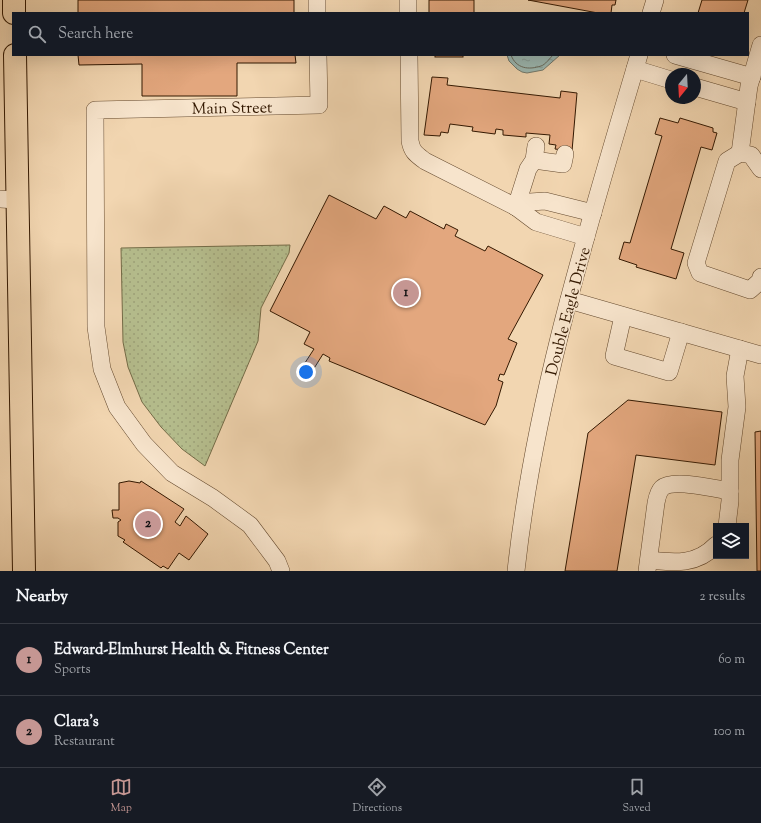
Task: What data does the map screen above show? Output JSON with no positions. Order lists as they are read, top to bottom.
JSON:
{
  "streets": {
    "street": ["Main Street", "Double Eagle Drive"]
  },
  "north": "bottom",
  "page": {
    "search": "Search here",
    "pins": ["1", "2"],
    "heading": ["Nearby", "2 results"],
    "list": [
      {
        "mark": "1",
        "name": "Edward-Elmhurst Health & Fitness Center",
        "note": "Sports",
        "value": "60 m"
      },
      {
        "mark": "2",
        "name": "Clara's",
        "note": "Restaurant",
        "value": "100 m"
      }
    ],
    "nav": ["Map", "Directions", "Saved"]
  }
}
